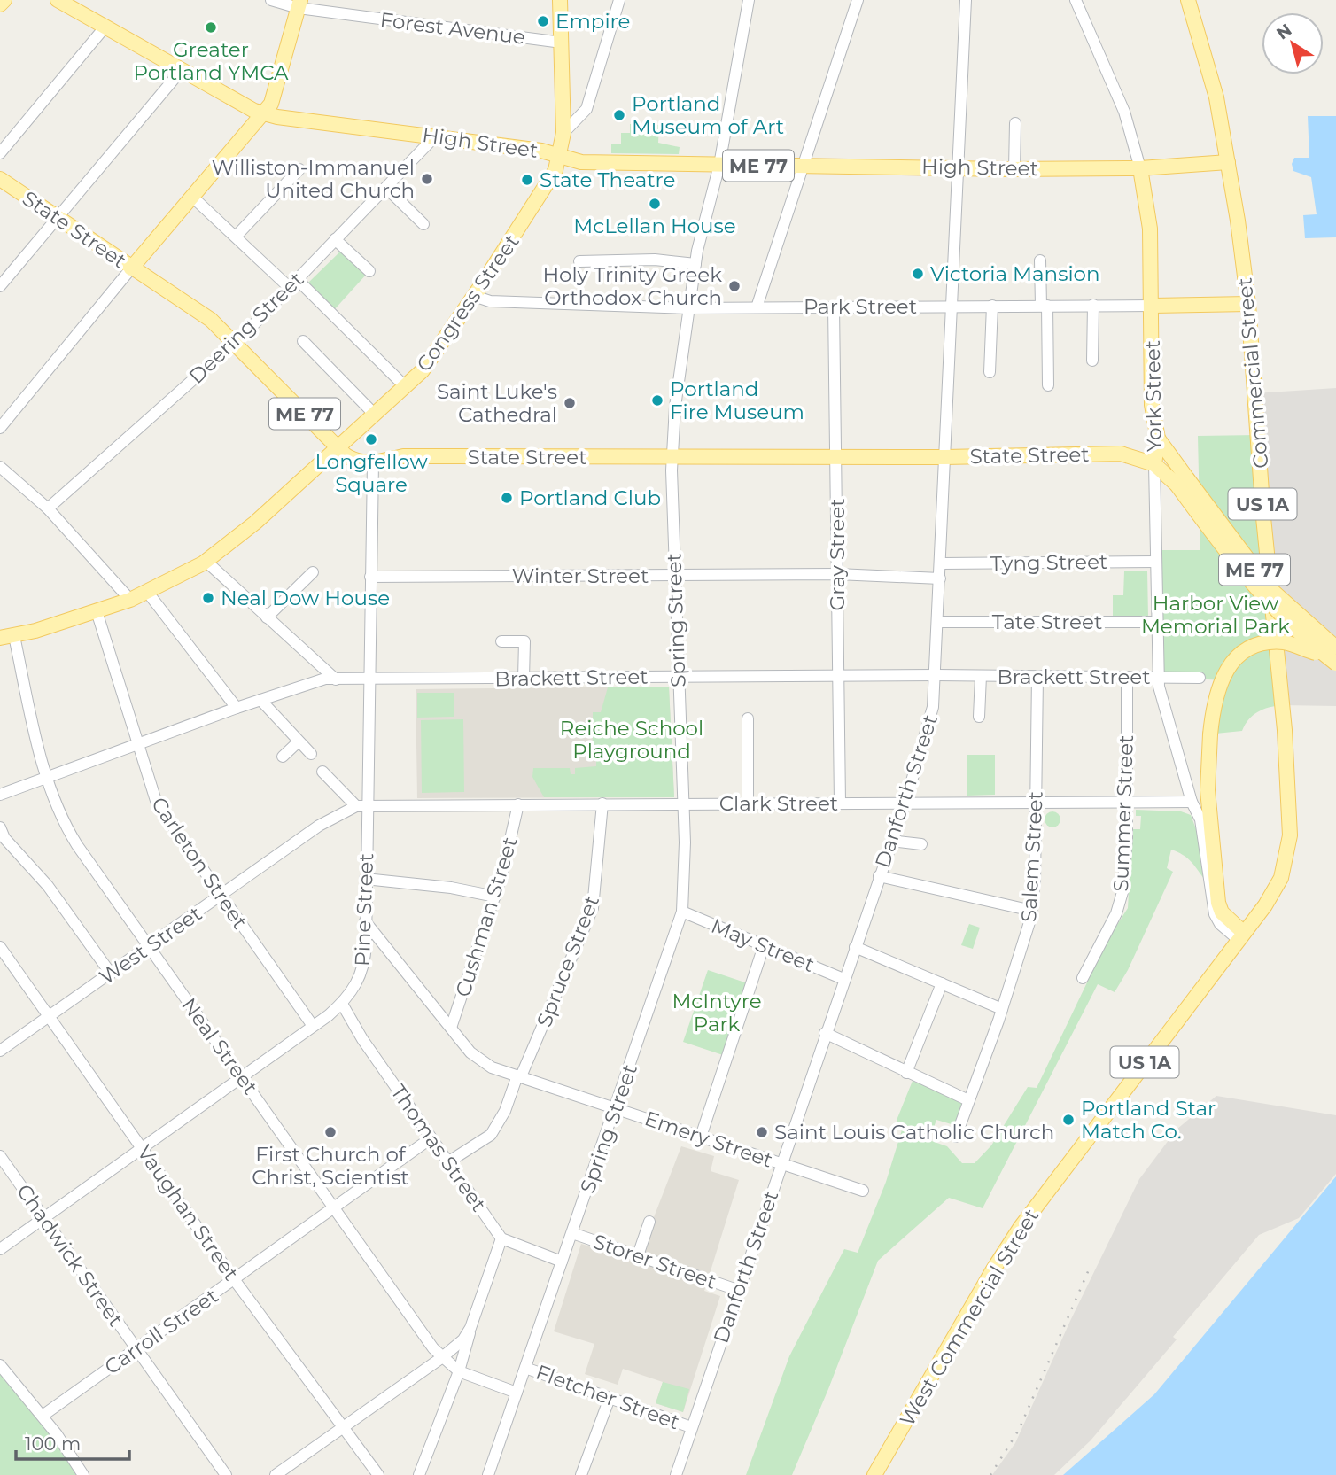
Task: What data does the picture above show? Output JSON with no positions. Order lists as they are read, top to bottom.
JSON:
{
  "streets": {
    "main road": [
      "High Street",
      "ME 77",
      "State Street",
      "Congress Street",
      "Park Street",
      "Commercial Street",
      "York Street",
      "US 1A",
      "West Commercial Street"
    ],
    "street": [
      "Forest Avenue",
      "Deering Street",
      "Gray Street",
      "Tyng Street",
      "Winter Street",
      "Spring Street",
      "Tate Street",
      "Brackett Street",
      "Danforth Street",
      "Clark Street",
      "Summer Street",
      "Salem Street",
      "Carleton Street",
      "Pine Street",
      "Cushman Street",
      "West Street",
      "May Street",
      "Spruce Street",
      "Neal Street",
      "Emery Street",
      "Thomas Street",
      "Vaughan Street",
      "Chadwick Street",
      "Storer Street",
      "Carroll Street",
      "Fletcher Street"
    ]
  },
  "crossings": [
    ["Forest Avenue", "Congress Street"],
    ["High Street", "Congress Street"],
    ["High Street", "Deering Street"],
    ["High Street", "Commercial Street"],
    ["High Street", "York Street"],
    ["High Street", "Spring Street"],
    ["High Street", "Danforth Street"],
    ["ME 77", "State Street"],
    ["ME 77", "York Street"],
    ["State Street", "Congress Street"],
    ["State Street", "Deering Street"],
    ["State Street", "York Street"],
    ["State Street", "Gray Street"],
    ["State Street", "Spring Street"],
    ["State Street", "Danforth Street"],
    ["State Street", "Pine Street"],
    ["Congress Street", "Park Street"],
    ["Congress Street", "Carleton Street"],
    ["Congress Street", "Neal Street"],
    ["Park Street", "Commercial Street"],
    ["Park Street", "York Street"],
    ["Park Street", "Gray Street"],
    ["Park Street", "Spring Street"],
    ["Park Street", "Danforth Street"],
    ["Commercial Street", "West Commercial Street"],
    ["York Street", "Tyng Street"],
    ["York Street", "Tate Street"],
    ["York Street", "Brackett Street"],
    ["York Street", "Clark Street"],
    ["York Street", "West Commercial Street"],
    ["Gray Street", "Winter Street"],
    ["Gray Street", "Brackett Street"],
    ["Gray Street", "Clark Street"],
    ["Tyng Street", "Danforth Street"],
    ["Winter Street", "Spring Street"],
    ["Winter Street", "Danforth Street"],
    ["Winter Street", "Pine Street"],
    ["Spring Street", "Brackett Street"],
    ["Spring Street", "Clark Street"],
    ["Spring Street", "May Street"],
    ["Spring Street", "Neal Street"],
    ["Spring Street", "Emery Street"],
    ["Spring Street", "Storer Street"],
    ["Spring Street", "Fletcher Street"],
    ["Tate Street", "Danforth Street"],
    ["Brackett Street", "Danforth Street"],
    ["Brackett Street", "Summer Street"],
    ["Brackett Street", "Salem Street"],
    ["Brackett Street", "Carleton Street"],
    ["Brackett Street", "Pine Street"],
    ["Brackett Street", "Neal Street"],
    ["Danforth Street", "Clark Street"],
    ["Danforth Street", "May Street"],
    ["Danforth Street", "Emery Street"],
    ["Danforth Street", "Storer Street"],
    ["Danforth Street", "Fletcher Street"],
    ["Clark Street", "Summer Street"],
    ["Clark Street", "Salem Street"],
    ["Clark Street", "Pine Street"],
    ["Clark Street", "Cushman Street"],
    ["Clark Street", "West Street"],
    ["Clark Street", "Spruce Street"],
    ["Carleton Street", "Pine Street"],
    ["Carleton Street", "West Street"],
    ["Pine Street", "West Street"],
    ["Pine Street", "Neal Street"],
    ["Pine Street", "Emery Street"],
    ["Pine Street", "Thomas Street"],
    ["Pine Street", "Vaughan Street"],
    ["Pine Street", "Chadwick Street"],
    ["Cushman Street", "Emery Street"],
    ["West Street", "Neal Street"],
    ["West Street", "Vaughan Street"],
    ["Spruce Street", "Emery Street"],
    ["Spruce Street", "Thomas Street"],
    ["Neal Street", "Carroll Street"],
    ["Thomas Street", "Carroll Street"],
    ["Vaughan Street", "Carroll Street"],
    ["Chadwick Street", "Carroll Street"]
  ],
  "parks": ["Harbor View Memorial Park", "Reiche School Playground", "McIntyre Park"],
  "places": [
    "Empire",
    "Greater Portland YMCA",
    "Portland Museum of Art",
    "Williston-Immanuel United Church",
    "State Theatre",
    "McLellan House",
    "Victoria Mansion",
    "Holy Trinity Greek Orthodox Church",
    "Portland Fire Museum",
    "Saint Luke's Cathedral",
    "Longfellow Square",
    "Portland Club",
    "Neal Dow House",
    "Portland Star Match Co.",
    "First Church of Christ, Scientist",
    "Saint Louis Catholic Church"
  ],
  "scale_bar": "100 m",
  "north": "top left"
}
